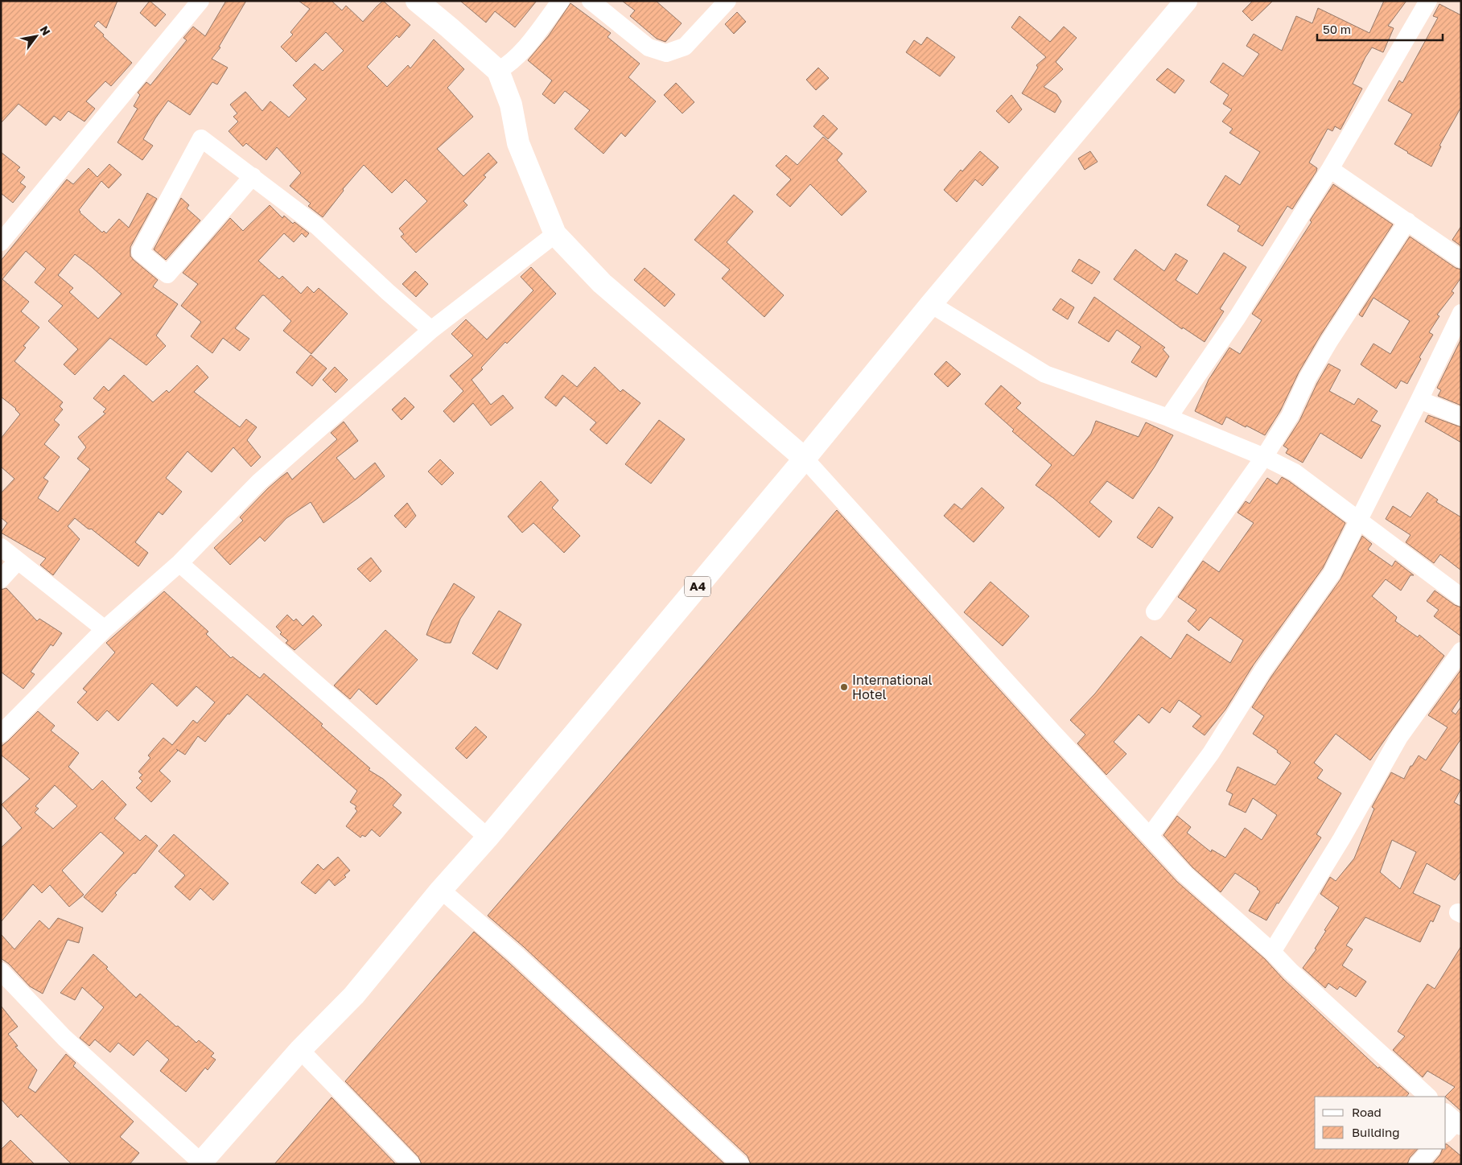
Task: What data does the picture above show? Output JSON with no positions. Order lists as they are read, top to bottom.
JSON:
{
  "streets": {
    "main road": ["A4"]
  },
  "places": ["International Hotel"],
  "legend": ["Road", "Building"],
  "scale_bar": "50 m",
  "north": "top right"
}
